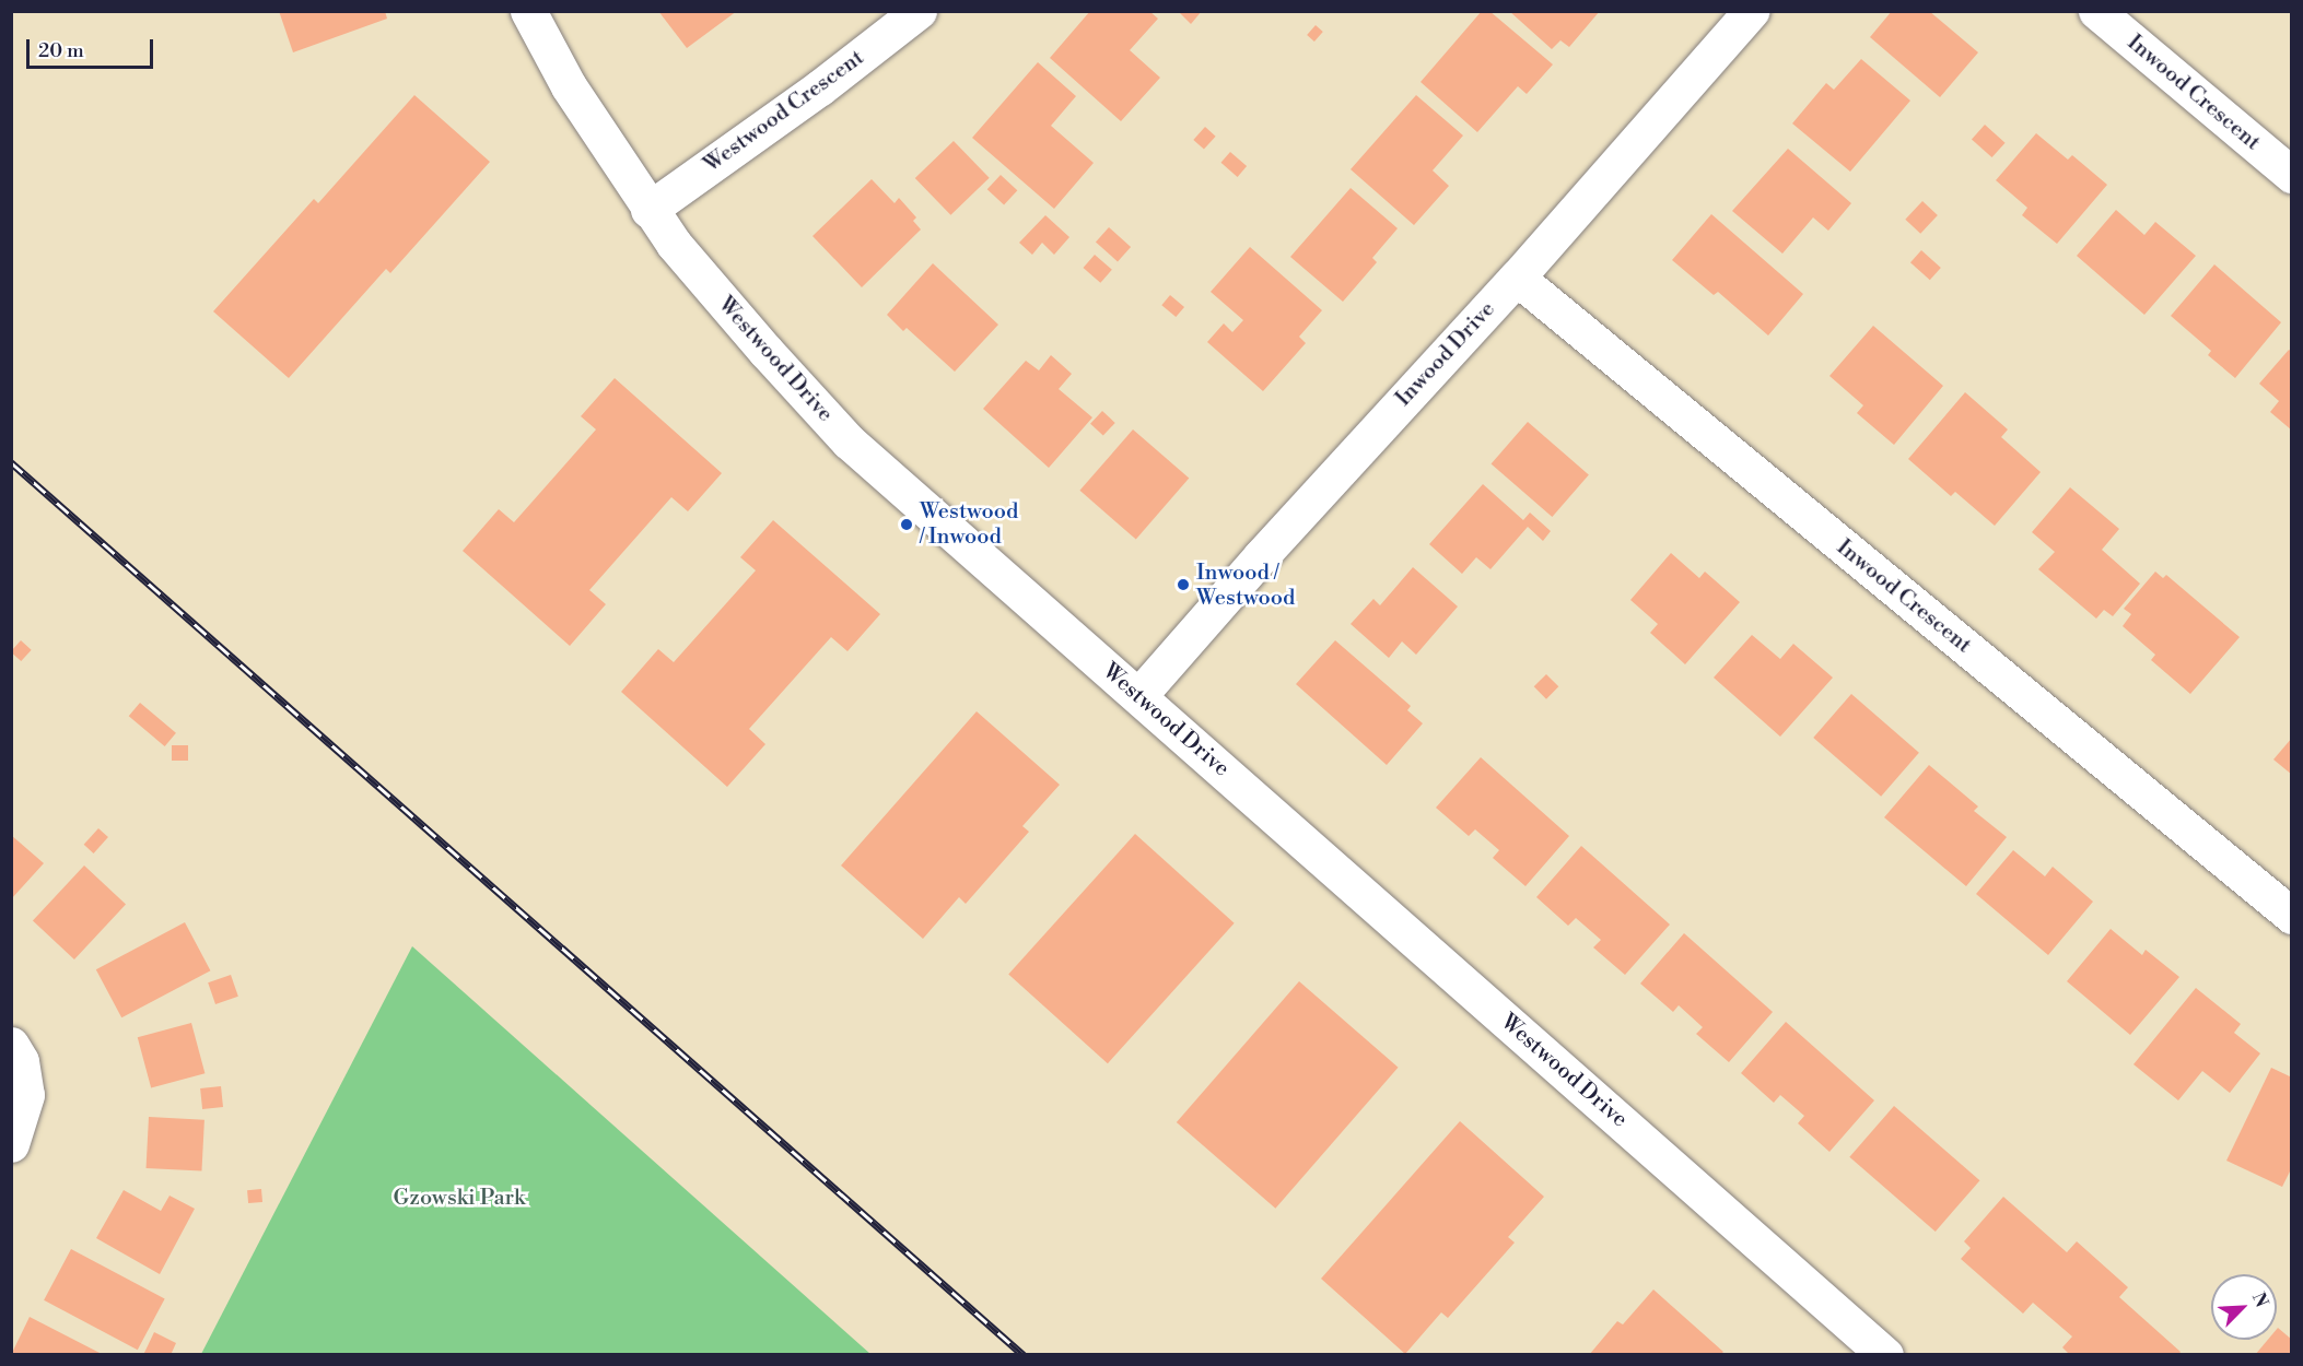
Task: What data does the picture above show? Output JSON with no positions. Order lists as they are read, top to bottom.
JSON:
{
  "streets": {
    "street": [
      "Inwood Crescent",
      "Westwood Crescent",
      "Inwood Drive",
      "Westwood Drive"
    ]
  },
  "crossings": [
    ["Inwood Crescent", "Inwood Drive"],
    ["Westwood Crescent", "Westwood Drive"],
    ["Inwood Drive", "Westwood Drive"]
  ],
  "parks": ["Gzowski Park"],
  "places": ["Westwood / Inwood", "Inwood / Westwood"],
  "scale_bar": "20 m",
  "north": "top right"
}
